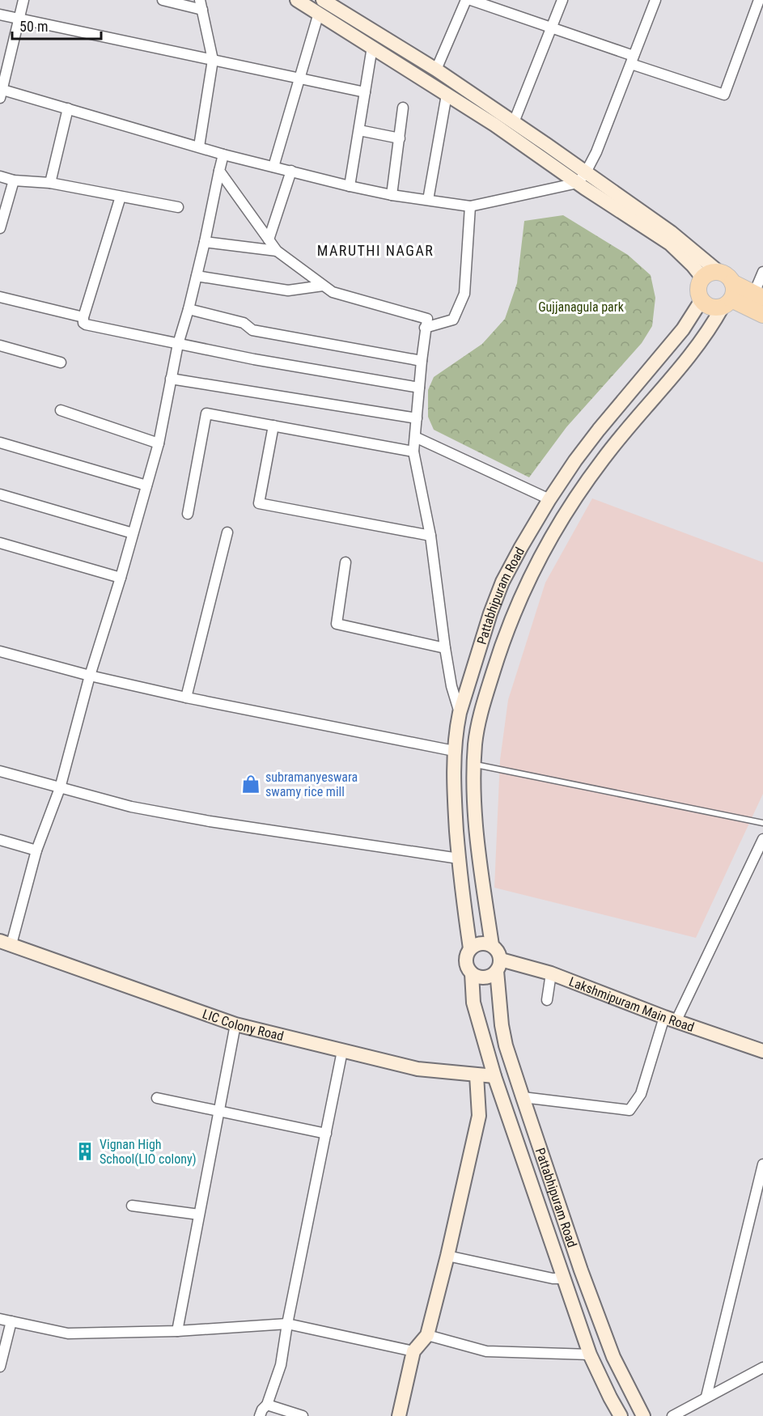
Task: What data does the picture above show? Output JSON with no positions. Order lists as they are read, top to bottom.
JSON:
{
  "streets": {
    "street": ["Pattabhipuram Road", "Lakshmipuram Main Road", "LIC Colony Road"]
  },
  "crossings": [
    ["Pattabhipuram Road", "Lakshmipuram Main Road"],
    ["Pattabhipuram Road", "LIC Colony Road"]
  ],
  "districts": ["MARUTHI NAGAR"],
  "parks": ["Gujjanagula park"],
  "places": {
    "shop": ["subramanyeswara swamy rice mill"],
    "building": ["Vignan High School(LIO colony)"]
  },
  "scale_bar": "50 m"
}
